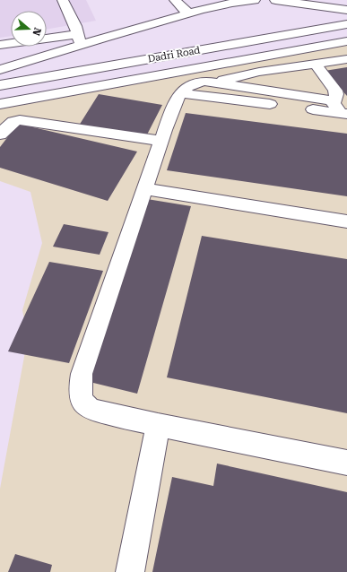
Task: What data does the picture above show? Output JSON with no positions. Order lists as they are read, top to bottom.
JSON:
{
  "streets": {
    "street": ["Dadri Road"]
  },
  "north": "right"
}
